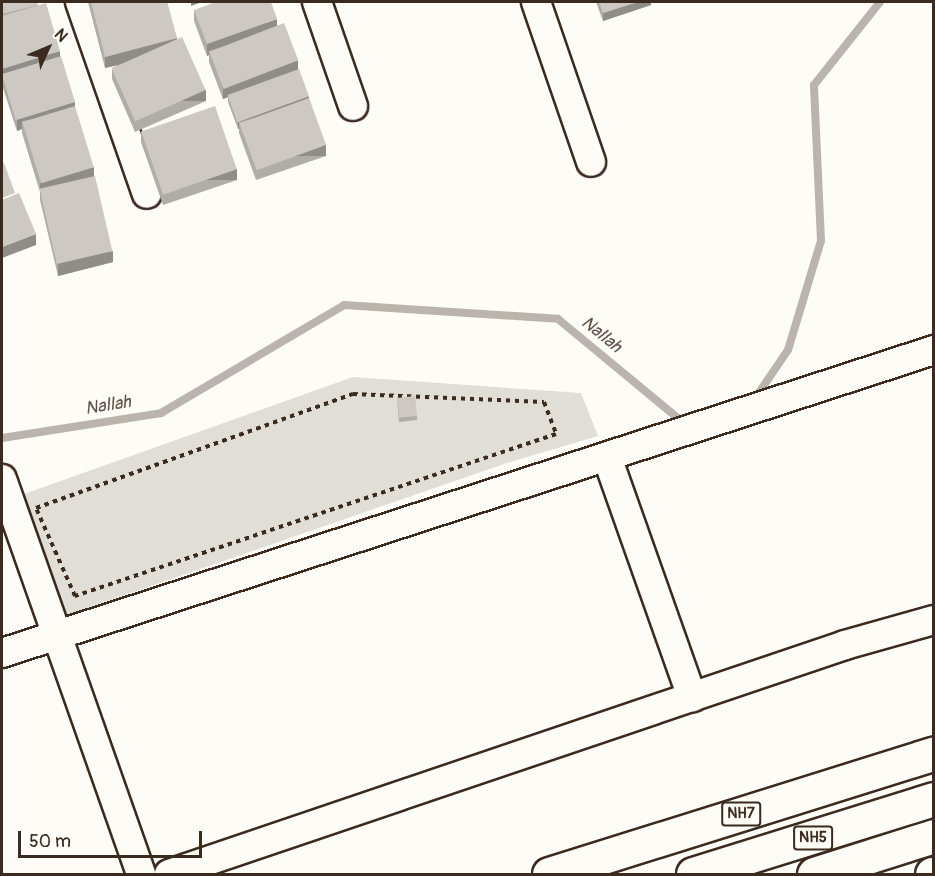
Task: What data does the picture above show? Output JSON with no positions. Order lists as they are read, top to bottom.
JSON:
{
  "streets": {
    "highway": ["NH7", "NH5"]
  },
  "water": ["Nallah"],
  "scale_bar": "50 m",
  "north": "top right"
}
